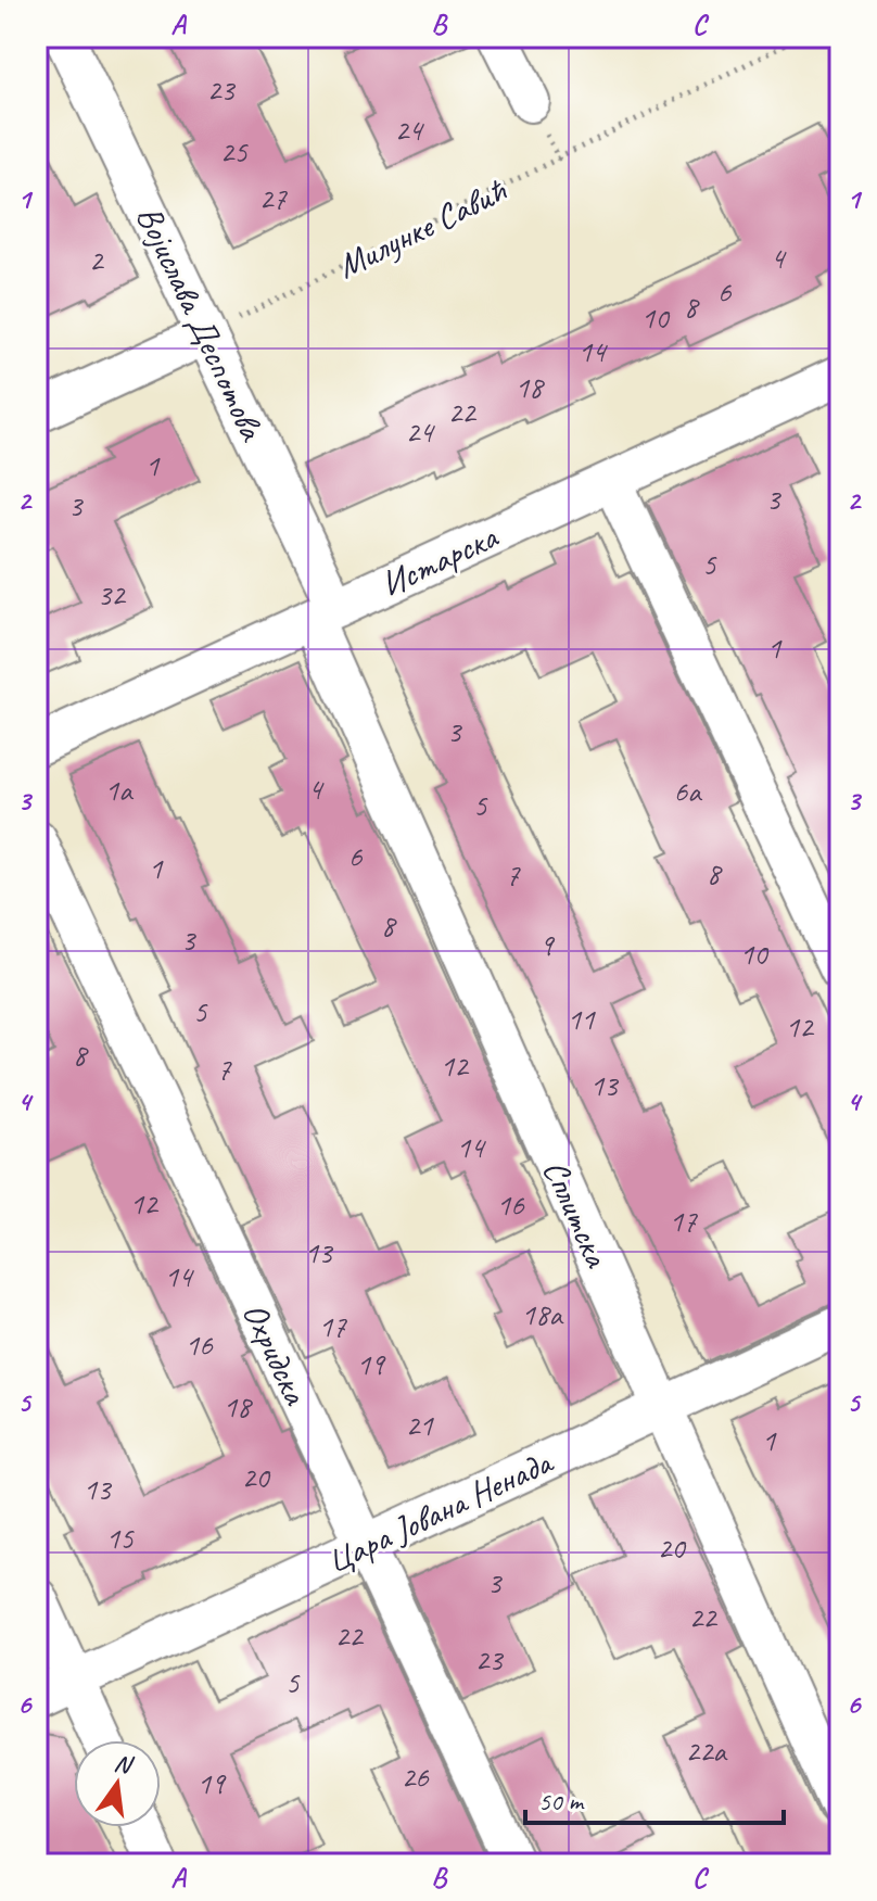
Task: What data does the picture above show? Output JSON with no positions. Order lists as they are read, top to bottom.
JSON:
{
  "streets": {
    "street": [
      "Војислава Деспотова",
      "Истарска",
      "Сплитска",
      "Охридска",
      "Цара Јована Ненада"
    ],
    "path": ["Милунке Савић"]
  },
  "crossings": [
    ["Милунке Савић", "Војислава Деспотова"],
    ["Војислава Деспотова", "Истарска"],
    ["Војислава Деспотова", "Сплитска"],
    ["Истарска", "Сплитска"],
    ["Сплитска", "Цара Јована Ненада"],
    ["Охридска", "Цара Јована Ненада"]
  ],
  "house_numbers": [
    "23",
    "24",
    "25",
    "27",
    "4",
    "2",
    "6",
    "8",
    "10",
    "14",
    "18",
    "22",
    "24",
    "1",
    "3",
    "3",
    "5",
    "32",
    "1",
    "3",
    "4",
    "1a",
    "6a",
    "5",
    "6",
    "1",
    "8",
    "7",
    "8",
    "3",
    "9",
    "10",
    "5",
    "11",
    "12",
    "8",
    "12",
    "7",
    "13",
    "14",
    "12",
    "16",
    "17",
    "13",
    "14",
    "18a",
    "17",
    "16",
    "19",
    "18",
    "21",
    "1",
    "20",
    "13",
    "15",
    "20",
    "3",
    "22",
    "22",
    "23",
    "5",
    "22a",
    "26",
    "19"
  ],
  "scale_bar": "50 m",
  "north": "top",
  "grid": {
    "columns": ["A", "B", "C"],
    "rows": [
      "1",
      "2",
      "3",
      "4",
      "5",
      "6"
    ]
  }
}
